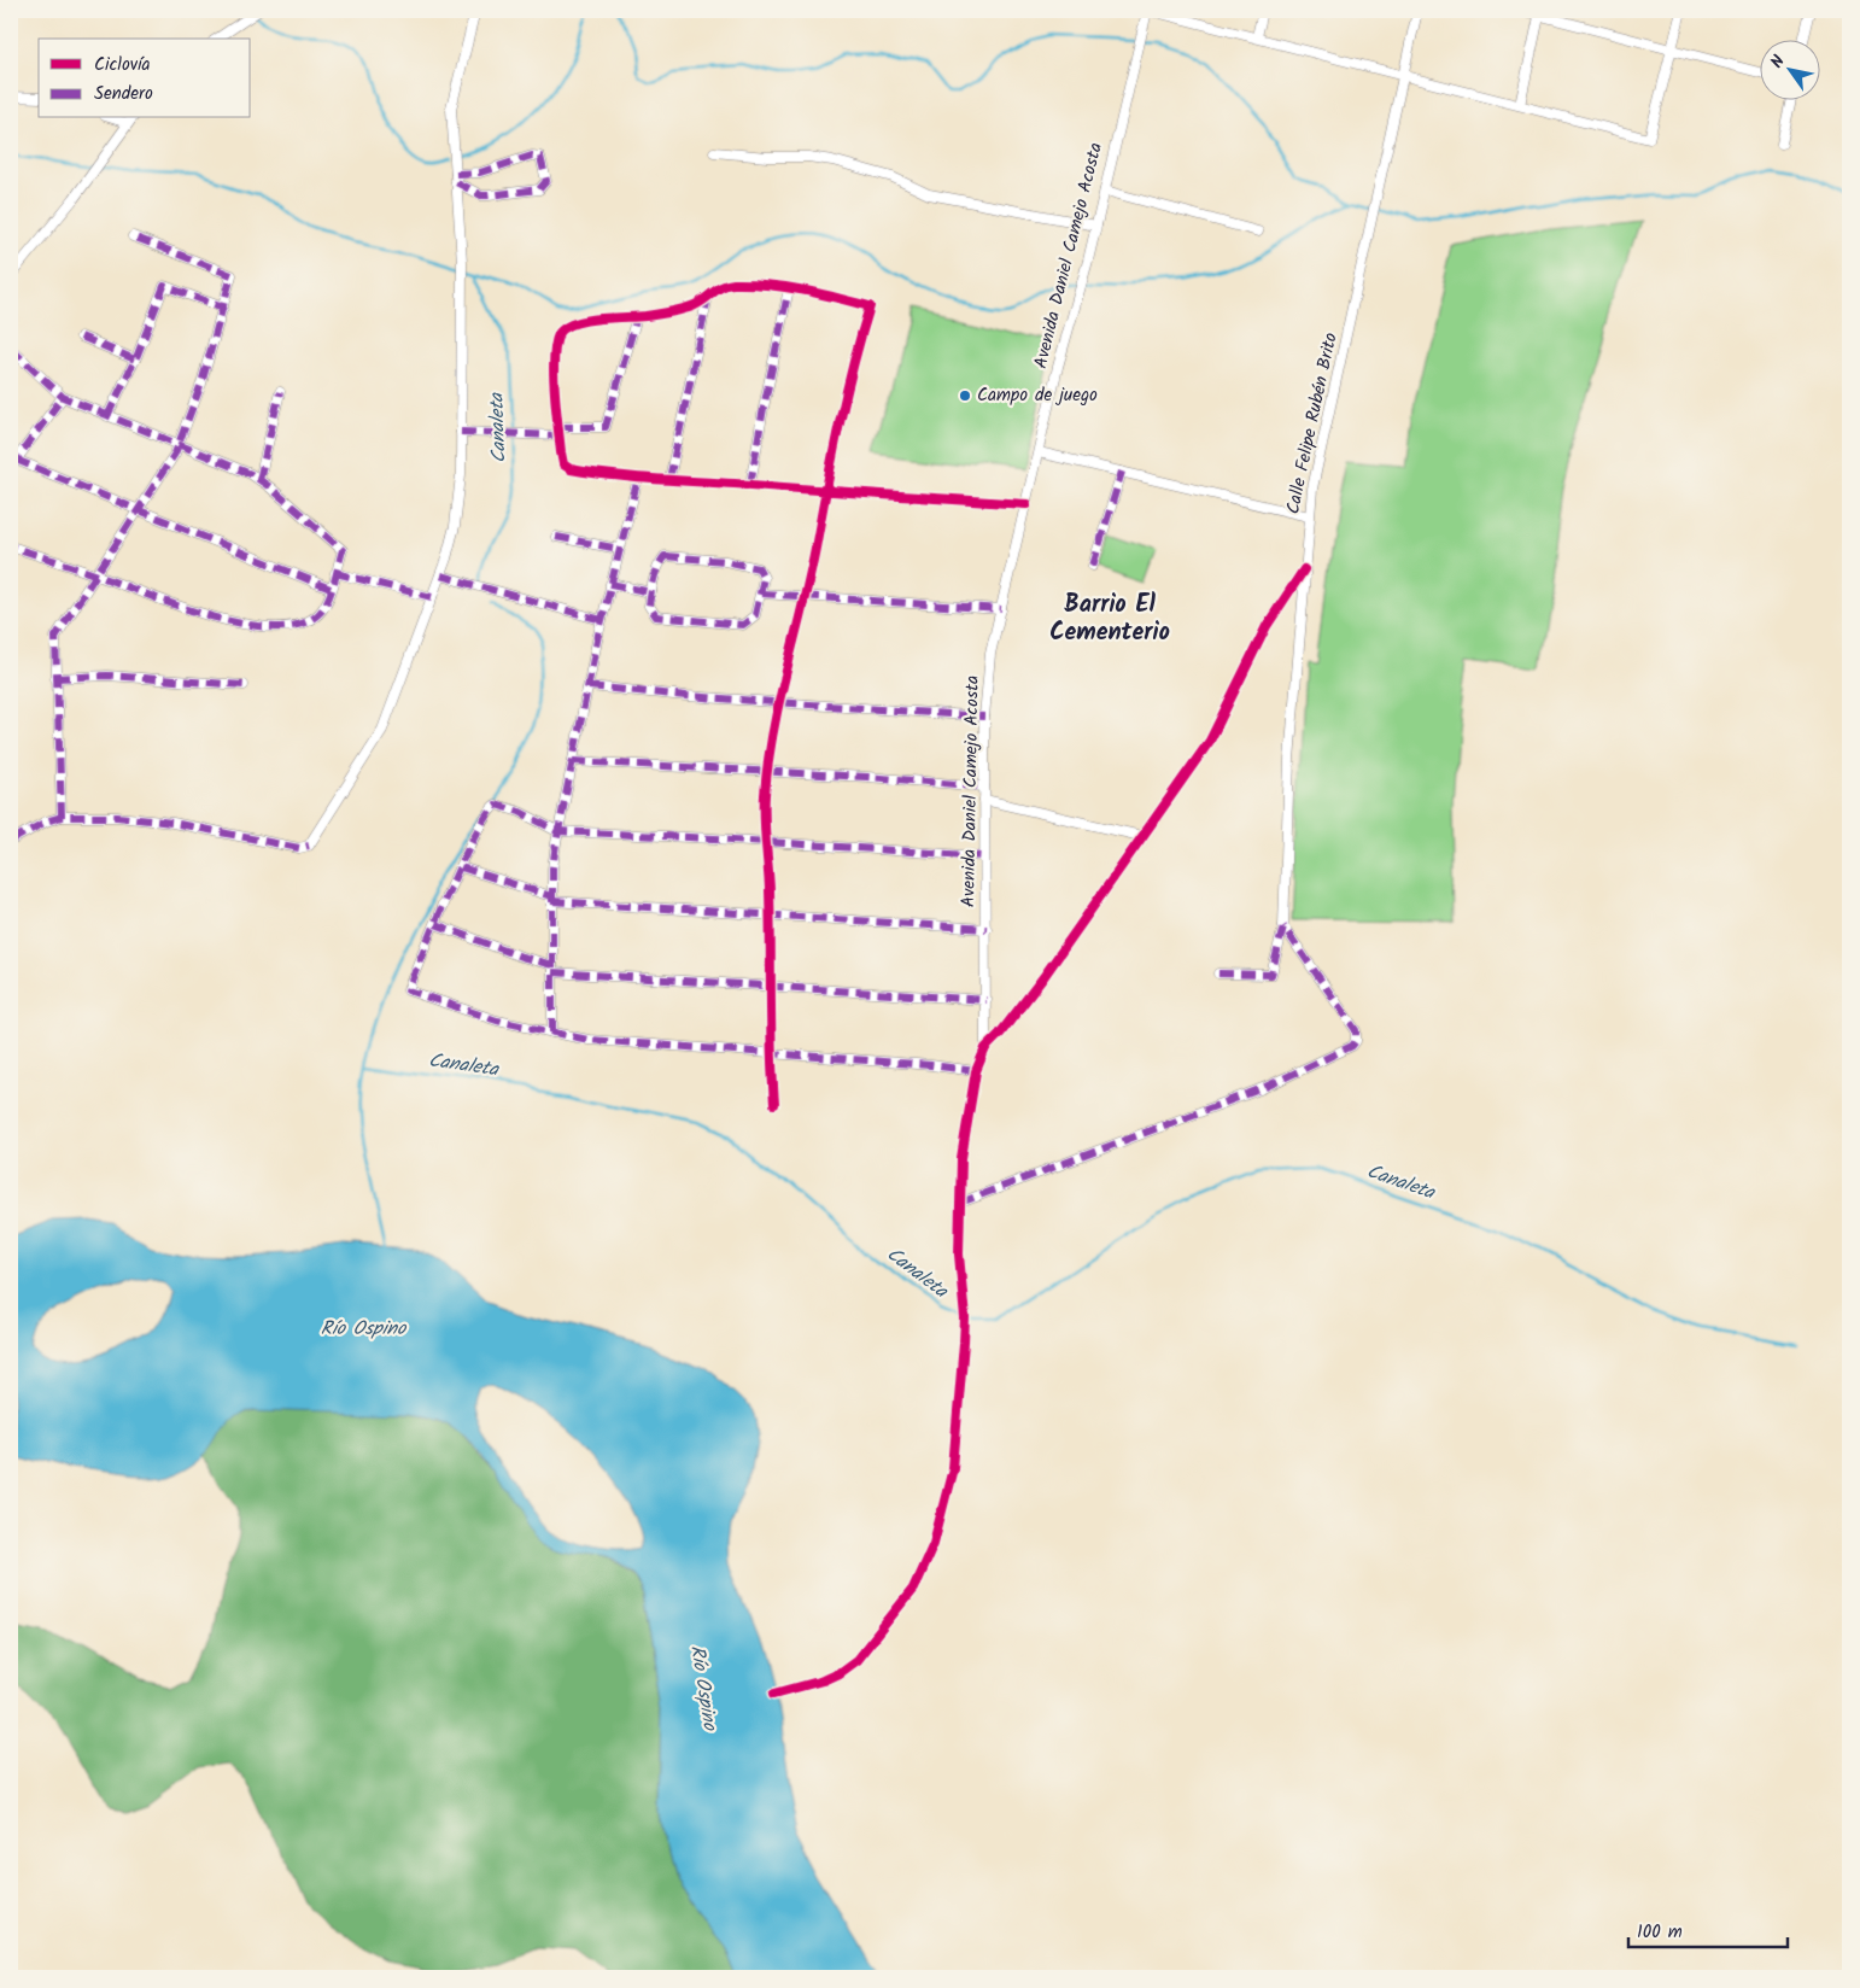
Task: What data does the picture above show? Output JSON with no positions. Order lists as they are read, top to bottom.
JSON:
{
  "streets": {
    "street": ["Avenida Daniel Camejo Acosta", "Calle Felipe Rubén Brito"]
  },
  "districts": ["Barrio El Cementerio"],
  "water": ["Canaleta", "Río Ospino"],
  "places": ["Campo de juego"],
  "legend": ["Ciclovía", "Sendero"],
  "scale_bar": "100 m",
  "north": "top left"
}
